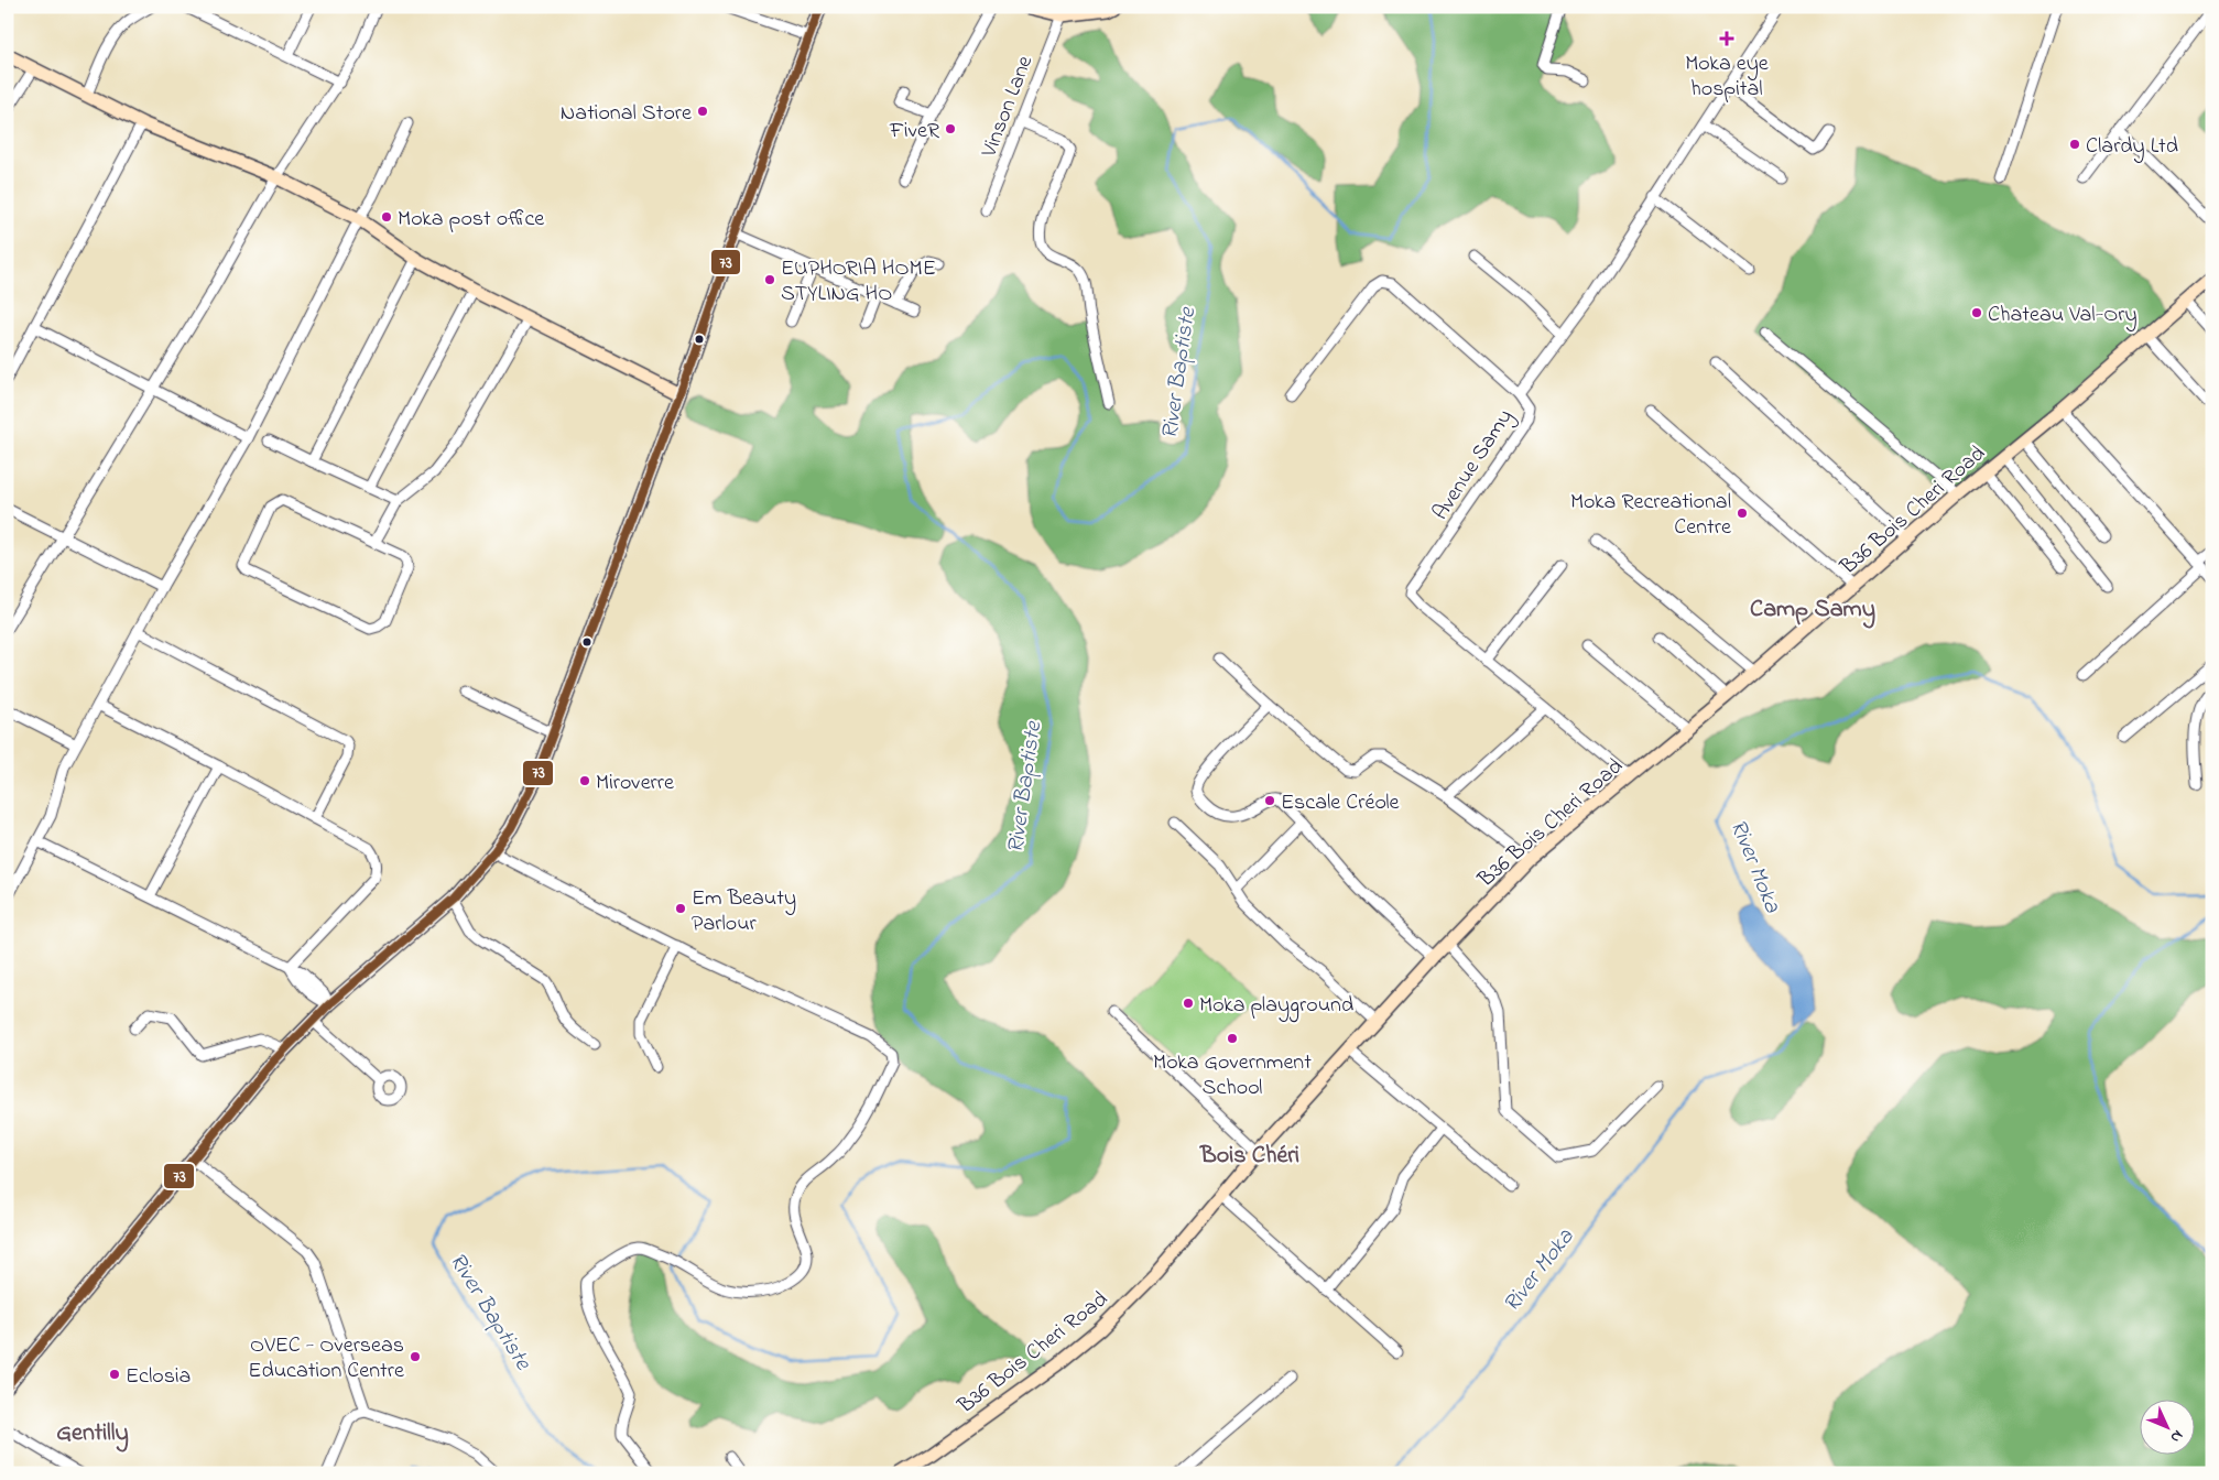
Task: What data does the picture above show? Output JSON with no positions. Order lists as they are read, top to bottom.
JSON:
{
  "streets": {
    "main road": ["B36 Bois Cheri Road"],
    "street": ["Vinson Lane", "Avenue Samy"]
  },
  "crossings": [
    ["Avenue Samy", "B36 Bois Cheri Road"]
  ],
  "districts": ["Camp Samy", "Bois Chéri", "Gentilly"],
  "water": ["River Baptiste", "River Moka"],
  "places": {
    "health": ["Moka eye hospital"],
    "other": [
      "National Store",
      "FiveR",
      "Clardy Ltd",
      "Moka post office",
      "EUPHORIA HOME STYLING HO",
      "Chateau Val-Ory",
      "Moka Recreational Centre",
      "Miroverre",
      "Escale Créole",
      "Em Beauty Parlour",
      "Moka playground",
      "Moka Government School",
      "OVEC - Overseas Education Centre",
      "Eclosia"
    ]
  },
  "lines": ["transit line 73"],
  "north": "bottom right"
}
